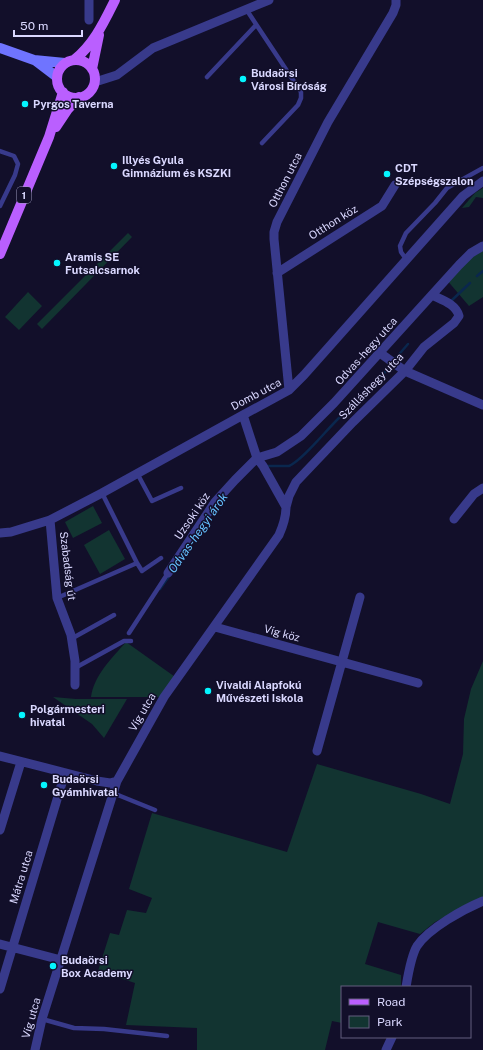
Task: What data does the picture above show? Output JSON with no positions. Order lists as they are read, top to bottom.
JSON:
{
  "streets": {
    "main road": ["1"],
    "street": [
      "Otthon utca",
      "Otthon köz",
      "Odvas-hegy utca",
      "Szálláshegy utca",
      "Domb utca",
      "Uzsoki köz",
      "Szabadság út",
      "Víg köz",
      "Víg utca",
      "Mátra utca"
    ]
  },
  "crossings": [
    ["Otthon utca", "Otthon köz"],
    ["Otthon utca", "Domb utca"],
    ["Odvas-hegy utca", "Szálláshegy utca"],
    ["Odvas-hegy utca", "Uzsoki köz"],
    ["Szálláshegy utca", "Víg utca"],
    ["Domb utca", "Szabadság út"],
    ["Víg köz", "Víg utca"]
  ],
  "water": ["Odvas-hegyi árok"],
  "places": [
    "Budaörsi Városi Bíróság",
    "Pyrgos Taverna",
    "Illyés Gyula Gimnázium és KSZKI",
    "CDT Szépségszalon",
    "Aramis SE Futsalcsarnok",
    "Vivaldi Alapfokú Művészeti Iskola",
    "Polgármesteri hivatal",
    "Budaörsi Gyámhivatal",
    "Budaörsi Box Academy"
  ],
  "legend": ["Road", "Park"],
  "scale_bar": "50 m"
}
